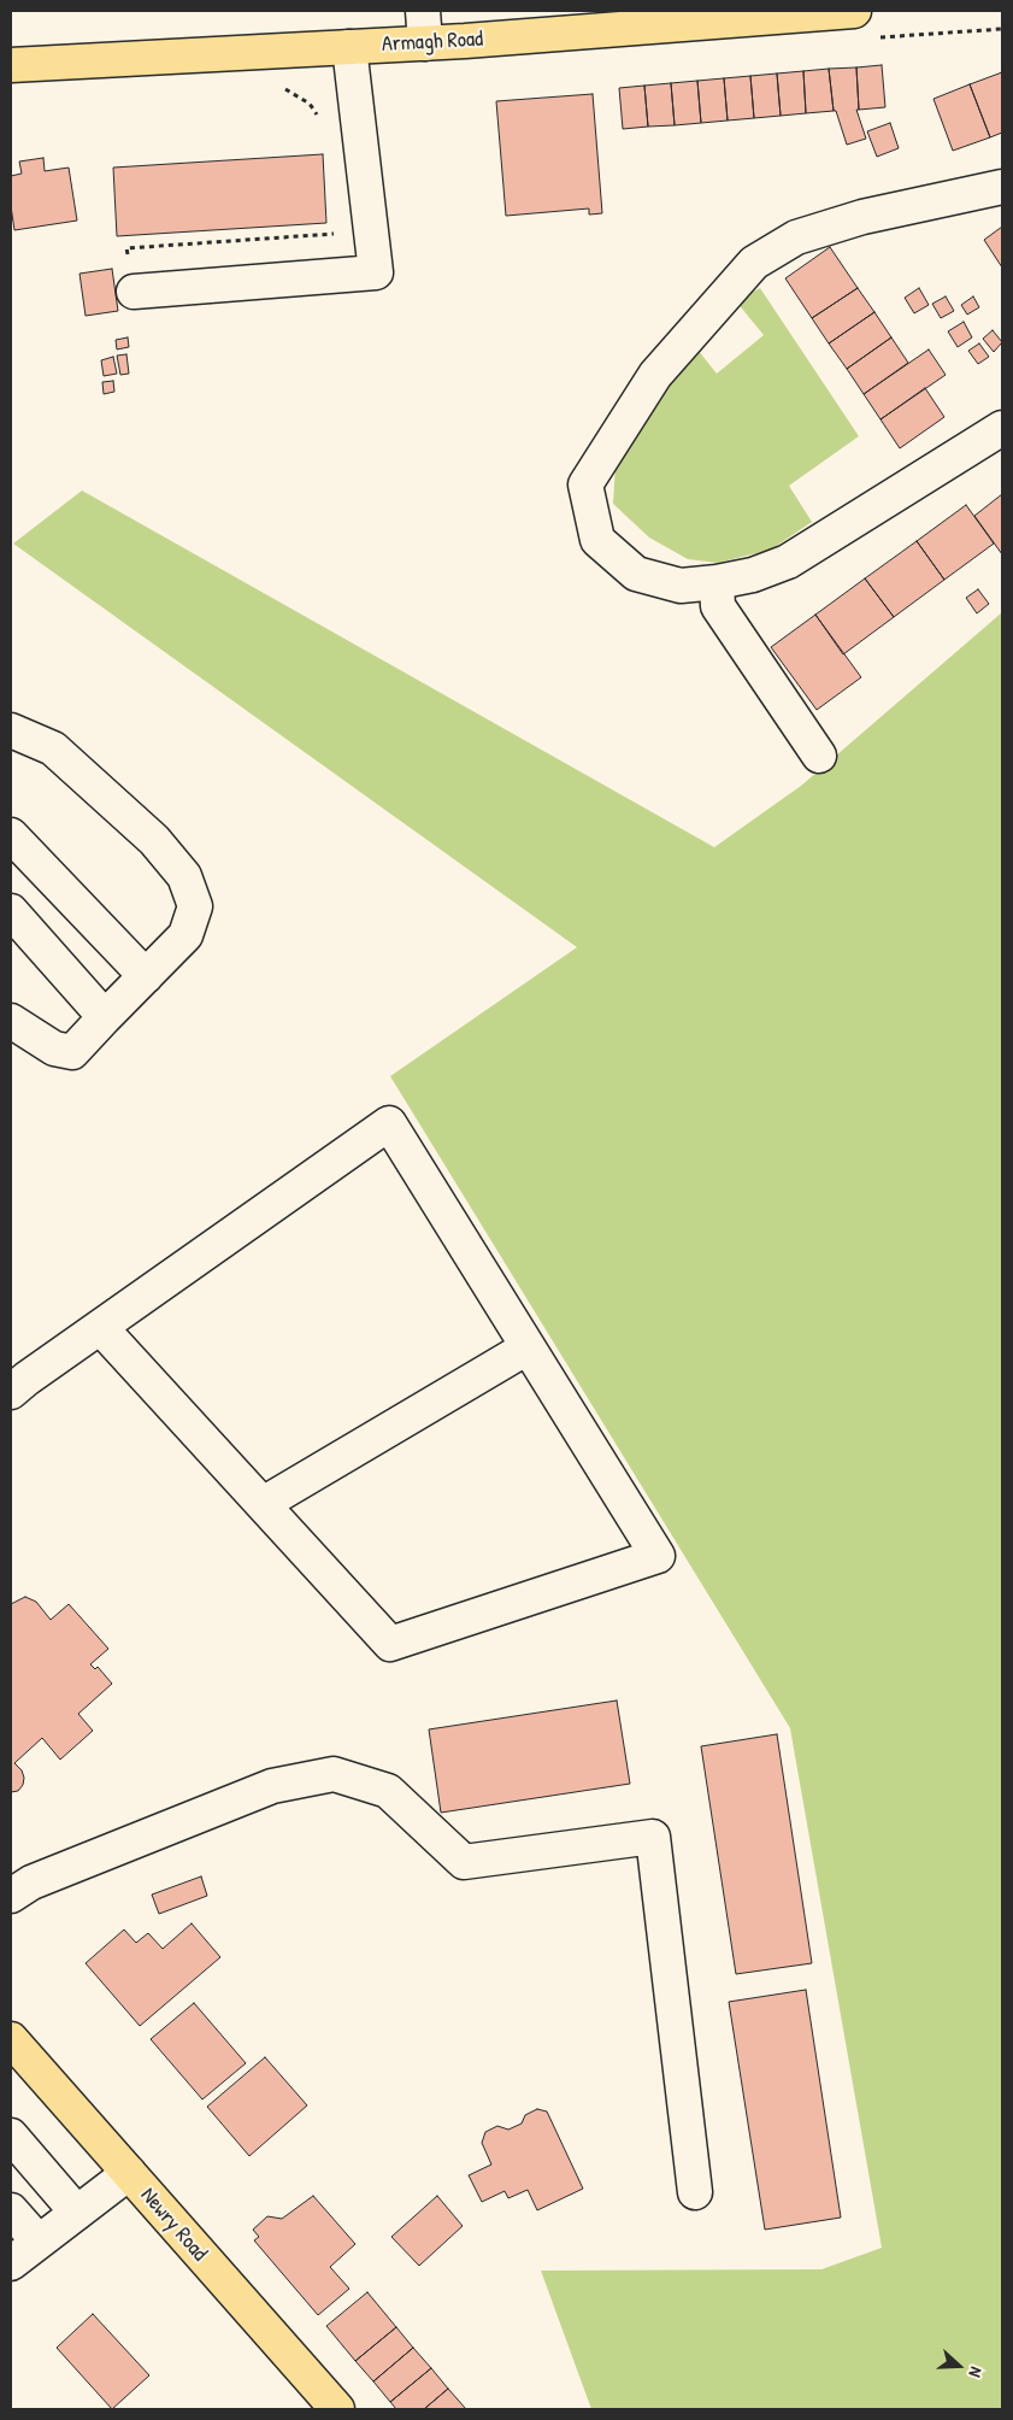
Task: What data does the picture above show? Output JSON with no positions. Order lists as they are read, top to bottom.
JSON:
{
  "streets": {
    "main road": ["Armagh Road", "Newry Road"]
  },
  "north": "right"
}
